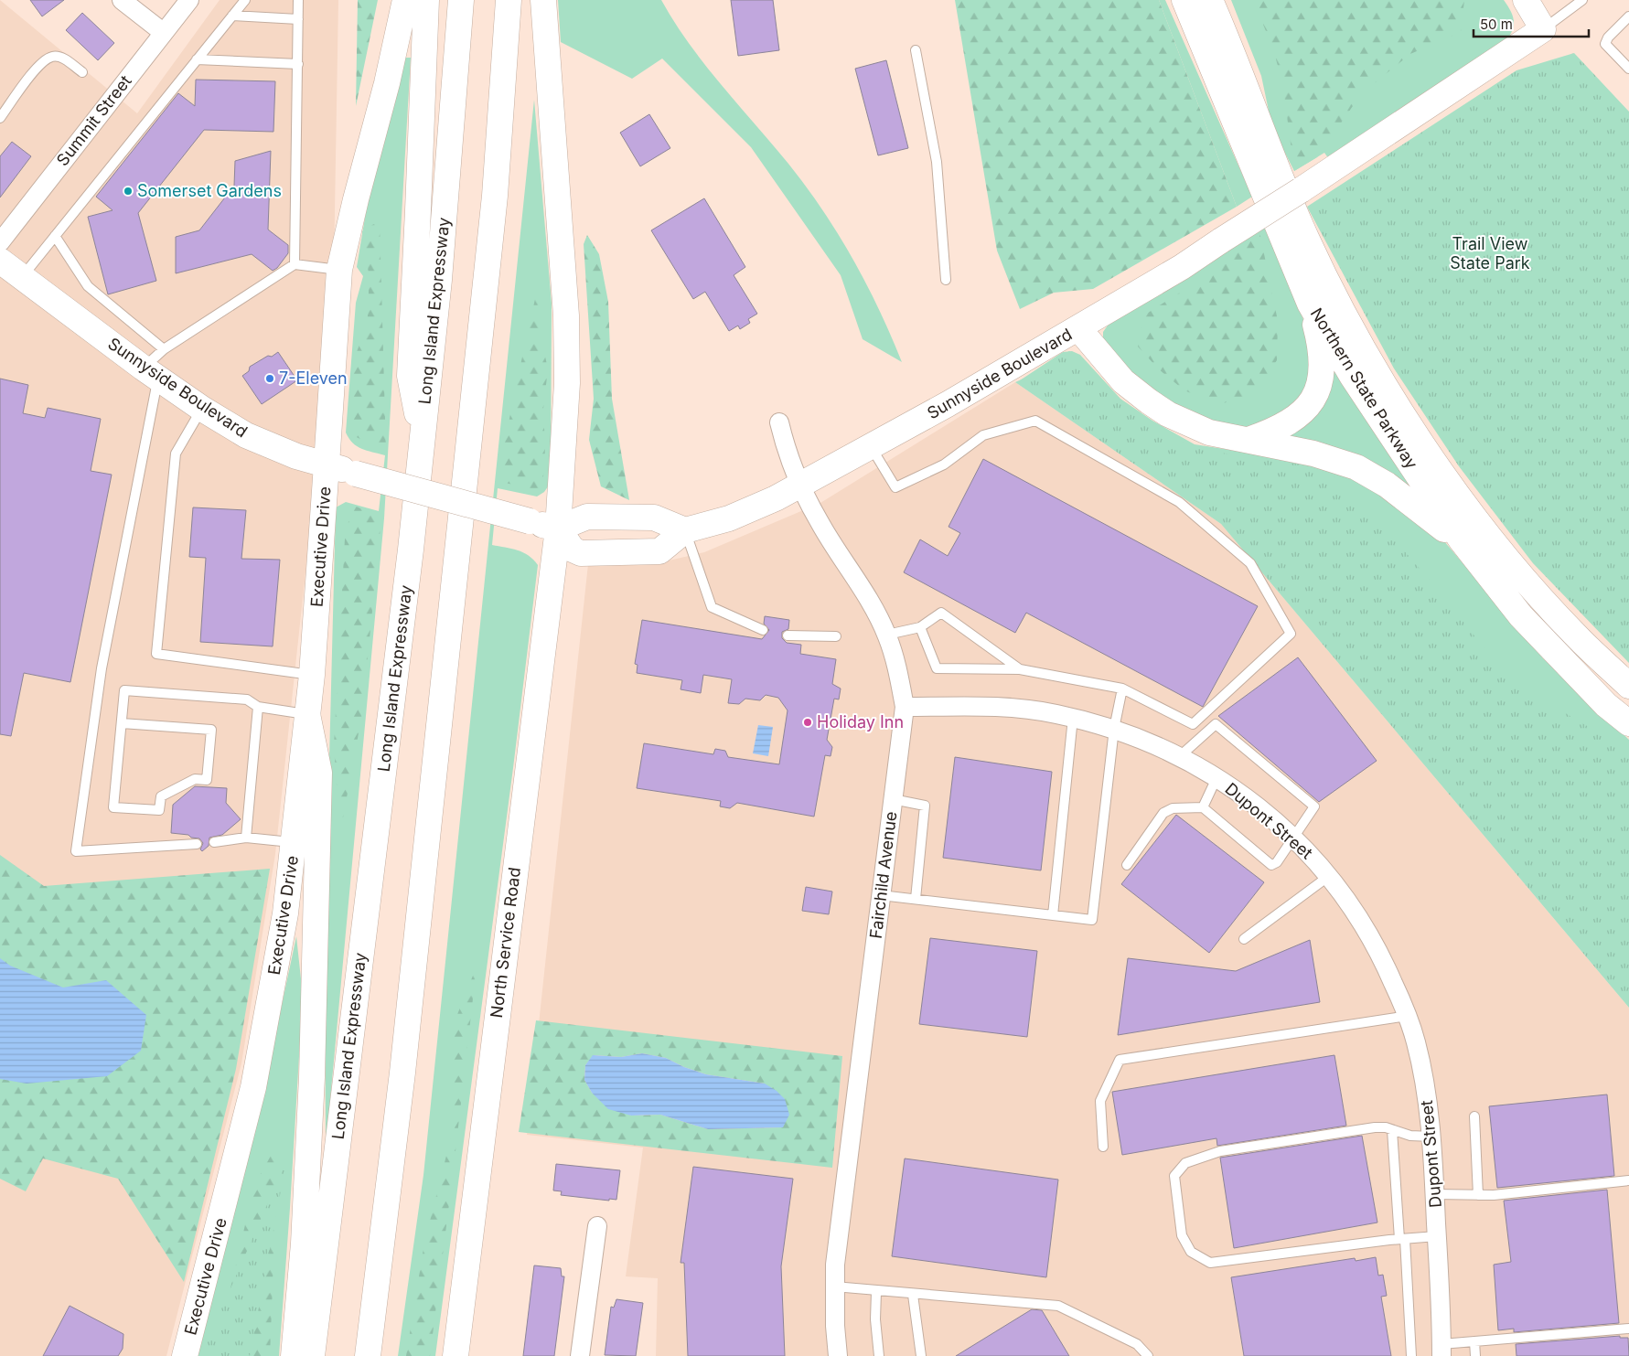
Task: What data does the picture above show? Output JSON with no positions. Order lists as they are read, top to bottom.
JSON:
{
  "streets": {
    "main road": [
      "Long Island Expressway",
      "Sunnyside Boulevard",
      "Northern State Parkway",
      "Executive Drive",
      "North Service Road"
    ],
    "street": ["Summit Street", "Dupont Street", "Fairchild Avenue"]
  },
  "crossings": [
    ["Sunnyside Boulevard", "Executive Drive"],
    ["Sunnyside Boulevard", "Fairchild Avenue"],
    ["Sunnyside Boulevard", "North Service Road"],
    ["Dupont Street", "Fairchild Avenue"]
  ],
  "parks": ["Trail View State Park"],
  "places": ["Somerset Gardens", "7-Eleven", "Holiday Inn"],
  "scale_bar": "50 m"
}
